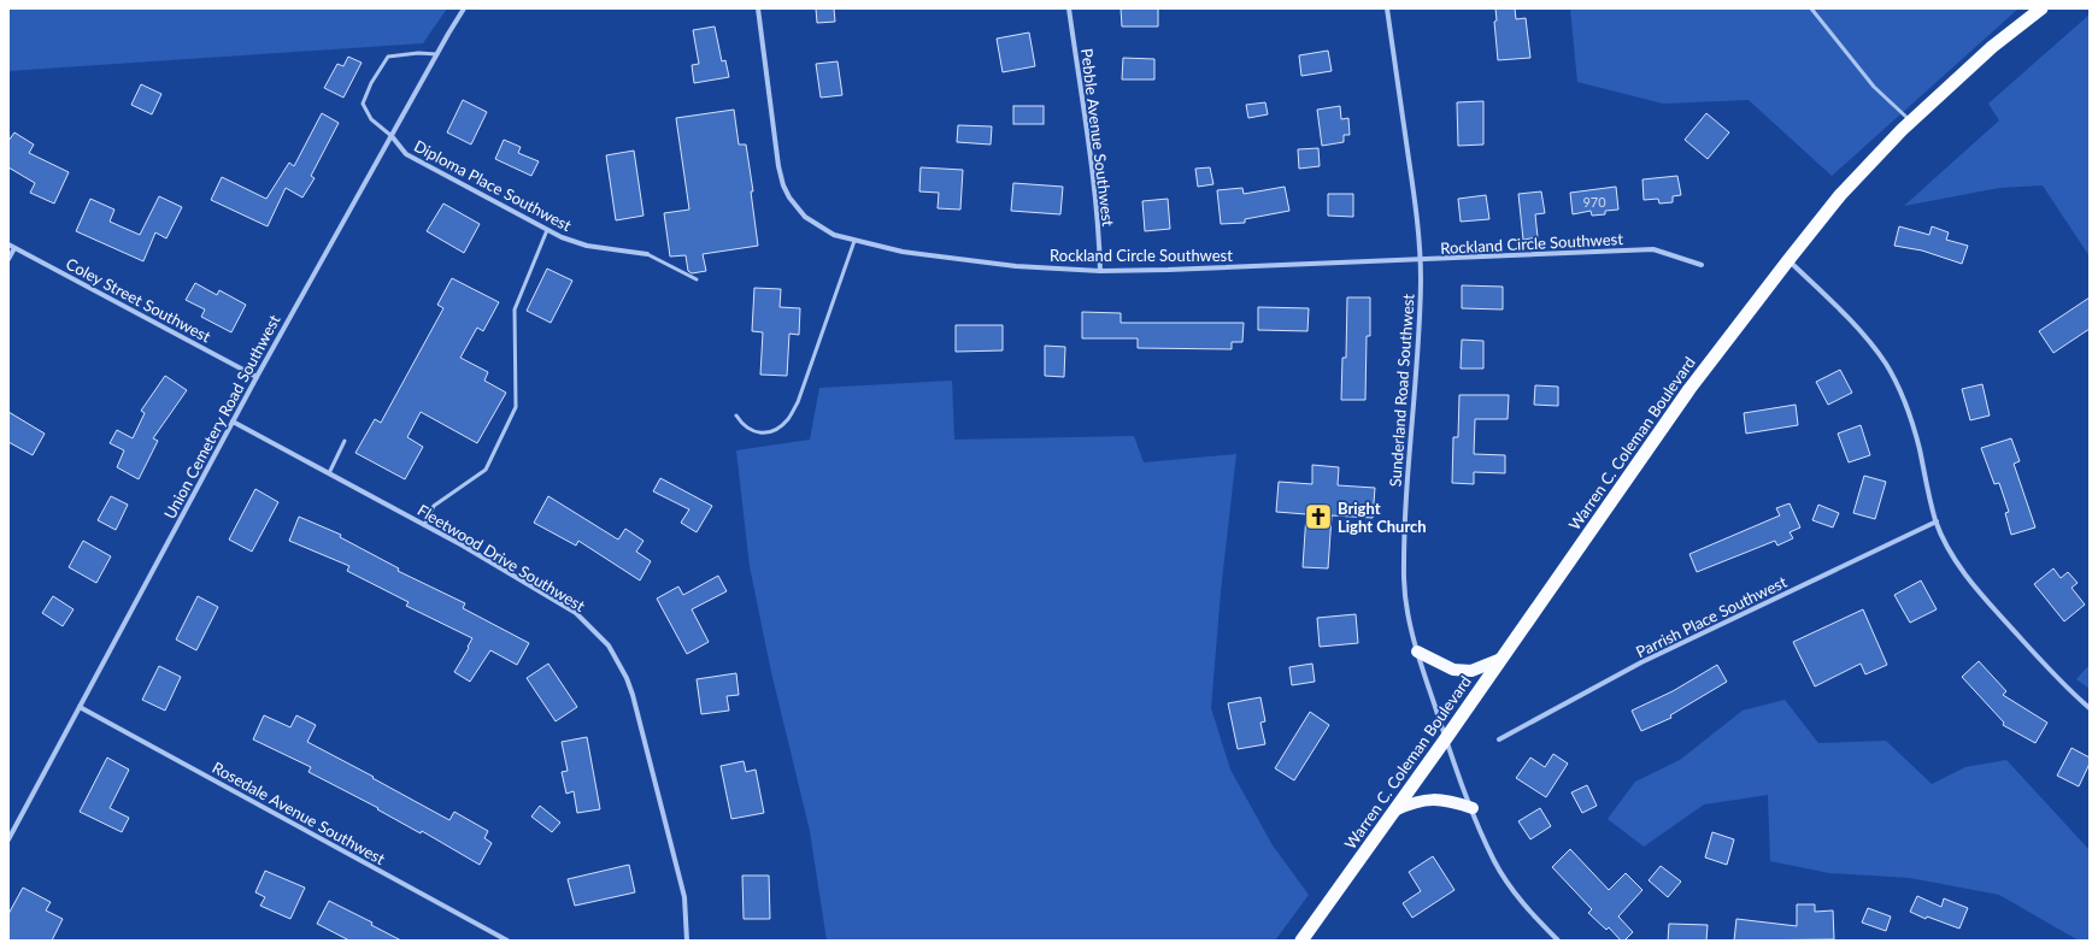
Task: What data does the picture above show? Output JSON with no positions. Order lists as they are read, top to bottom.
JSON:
{
  "streets": {
    "highway": ["Warren C. Coleman Boulevard"],
    "street": [
      "Pebble Avenue Southwest",
      "Diploma Place Southwest",
      "Rockland Circle Southwest",
      "Coley Street Southwest",
      "Sunderland Road Southwest",
      "Union Cemetery Road Southwest",
      "Fleetwood Drive Southwest",
      "Parrish Place Southwest",
      "Rosedale Avenue Southwest"
    ]
  },
  "crossings": [
    ["Pebble Avenue Southwest", "Rockland Circle Southwest"],
    ["Diploma Place Southwest", "Union Cemetery Road Southwest"],
    ["Rockland Circle Southwest", "Sunderland Road Southwest"],
    ["Coley Street Southwest", "Union Cemetery Road Southwest"],
    ["Sunderland Road Southwest", "Warren C. Coleman Boulevard"],
    ["Union Cemetery Road Southwest", "Fleetwood Drive Southwest"],
    ["Union Cemetery Road Southwest", "Rosedale Avenue Southwest"]
  ],
  "places": {
    "church": ["Bright Light Church"]
  },
  "house_numbers": ["970"]
}
